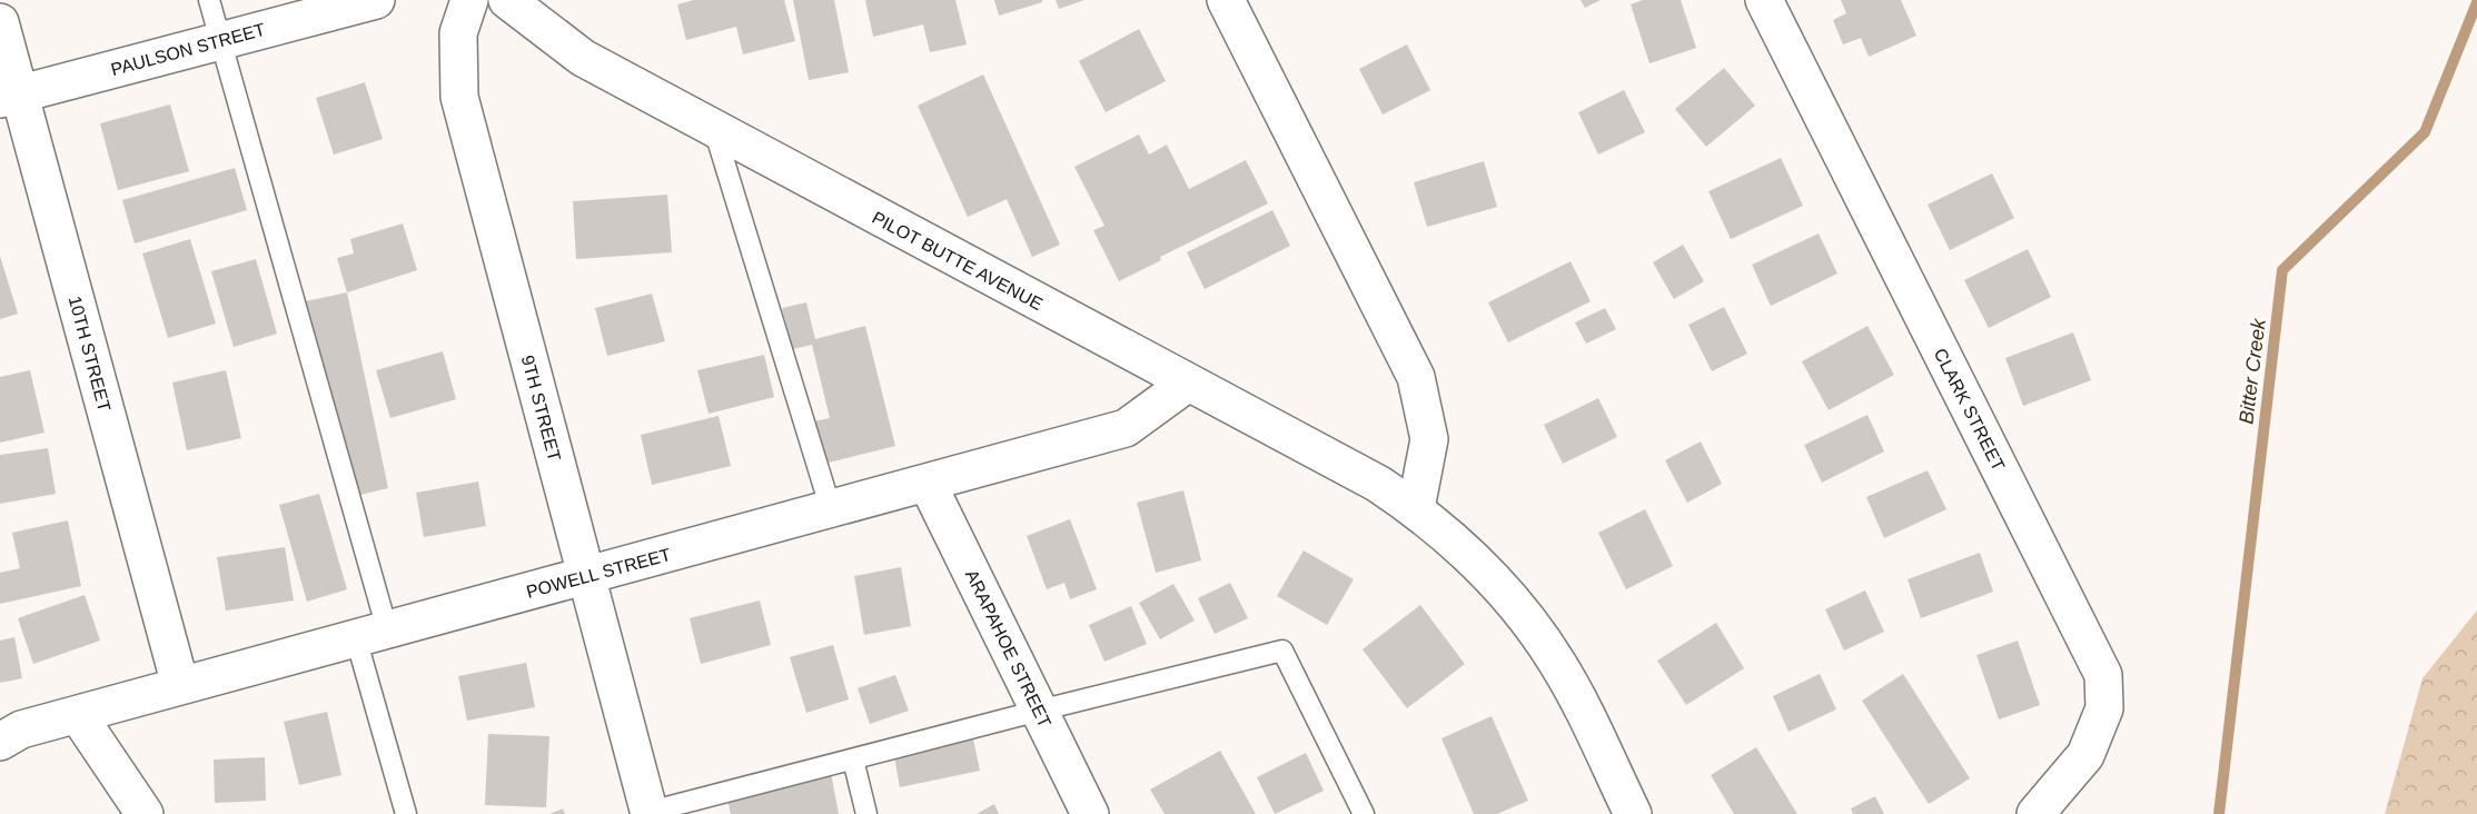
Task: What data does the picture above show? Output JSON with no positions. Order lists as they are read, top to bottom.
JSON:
{
  "streets": {
    "street": [
      "PAULSON STREET",
      "PILOT BUTTE AVENUE",
      "10TH STREET",
      "9TH STREET",
      "CLARK STREET",
      "POWELL STREET",
      "ARAPAHOE STREET"
    ]
  },
  "crossings": [
    ["PAULSON STREET", "10TH STREET"],
    ["PILOT BUTTE AVENUE", "POWELL STREET"],
    ["10TH STREET", "POWELL STREET"],
    ["9TH STREET", "POWELL STREET"],
    ["POWELL STREET", "ARAPAHOE STREET"]
  ],
  "water": ["Bitter Creek"]
}
